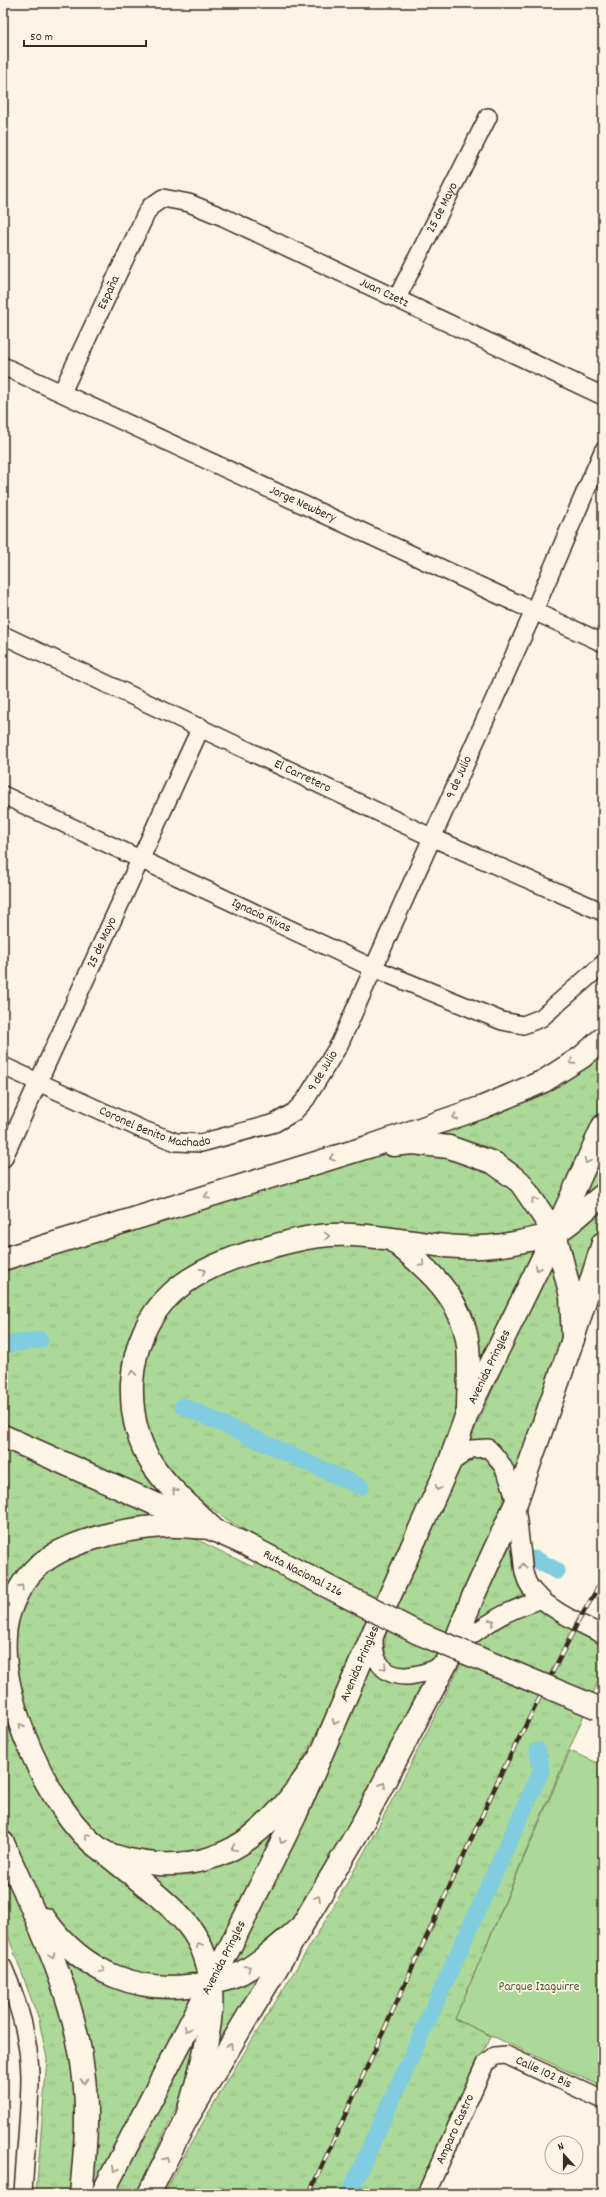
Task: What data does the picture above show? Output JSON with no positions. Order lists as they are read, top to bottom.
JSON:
{
  "streets": {
    "main road": ["Avenida Pringles", "Ruta Nacional 226"],
    "street": [
      "25 de Mayo",
      "España",
      "Juan Czetz",
      "Jorge Newbery",
      "El Carretero",
      "9 de Julio",
      "Ignacio Rivas",
      "Coronel Benito Machado",
      "Calle 102 Bis",
      "Amparo Castro"
    ]
  },
  "crossings": [
    ["25 de Mayo", "Juan Czetz"],
    ["25 de Mayo", "El Carretero"],
    ["25 de Mayo", "Ignacio Rivas"],
    ["25 de Mayo", "Coronel Benito Machado"],
    ["España", "Juan Czetz"],
    ["España", "Jorge Newbery"],
    ["Jorge Newbery", "9 de Julio"],
    ["El Carretero", "9 de Julio"],
    ["9 de Julio", "Ignacio Rivas"],
    ["9 de Julio", "Coronel Benito Machado"],
    ["Calle 102 Bis", "Amparo Castro"]
  ],
  "parks": ["Parque Izaguirre"],
  "scale_bar": "50 m",
  "north": "top"
}
